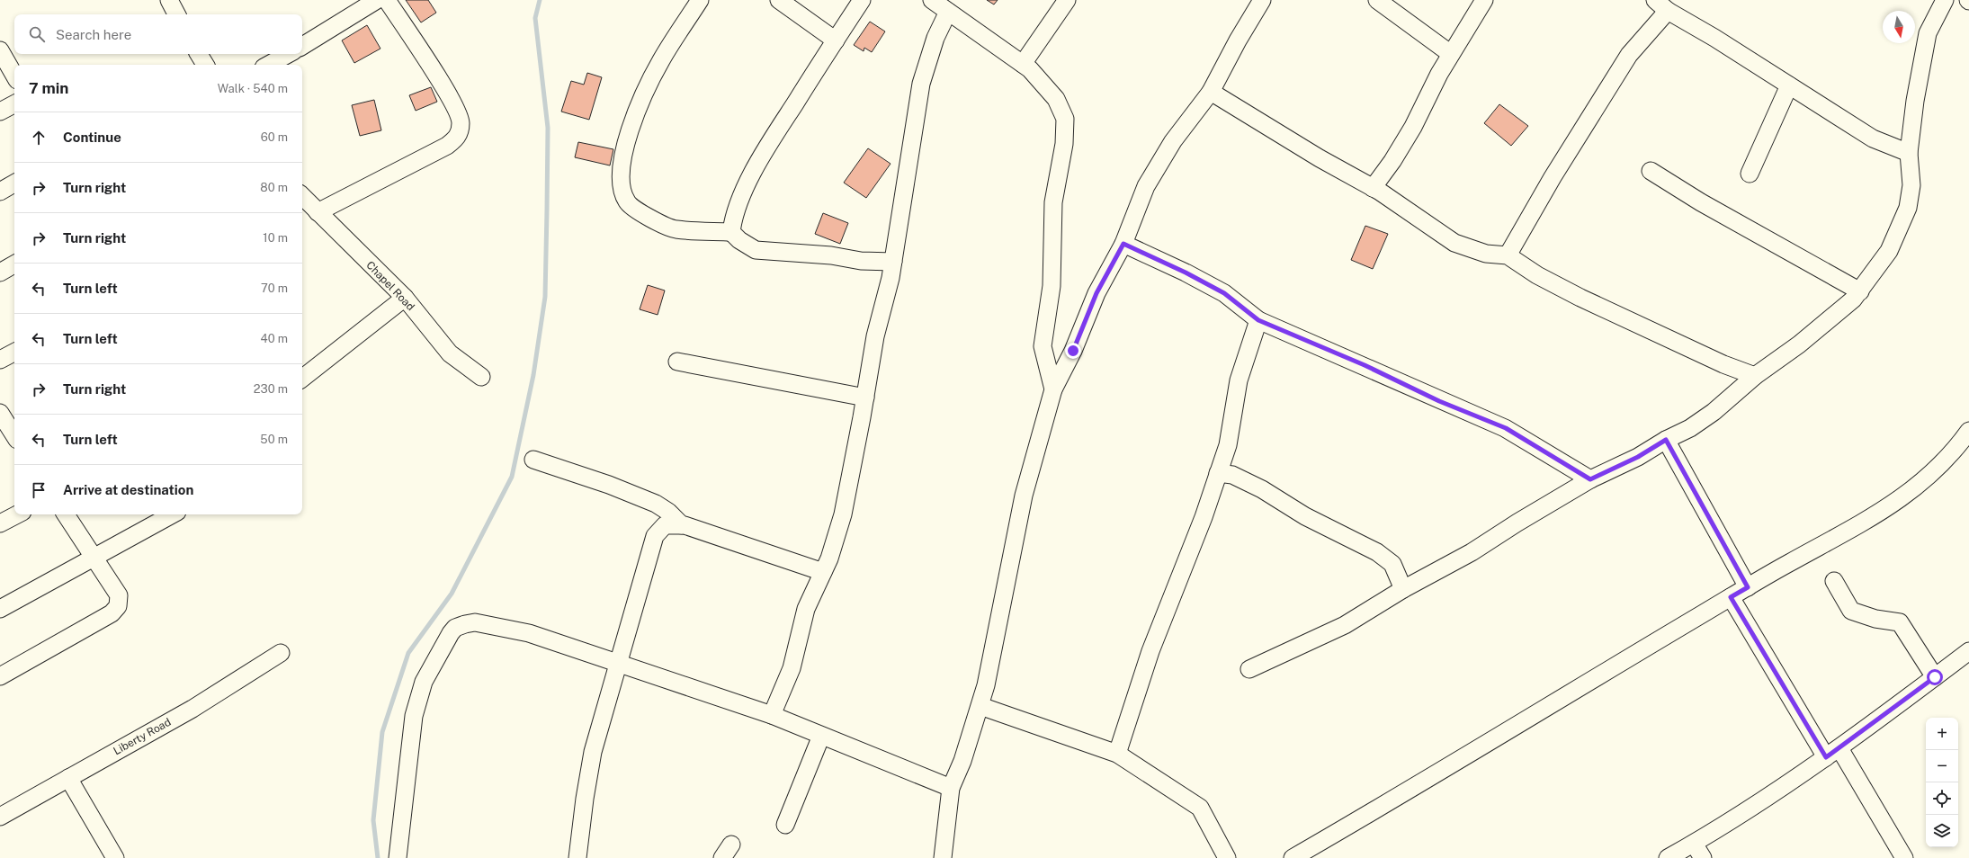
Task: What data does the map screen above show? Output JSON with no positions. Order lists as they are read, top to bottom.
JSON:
{
  "streets": {
    "street": ["Chapel Road", "Liberty Road"]
  },
  "north": "bottom",
  "page": {
    "search": "Search here",
    "heading": ["7 min", "Walk · 540 m"],
    "list": [
      ["Continue", "60 m"],
      ["Turn right", "80 m"],
      ["Turn right", "10 m"],
      ["Turn left", "70 m"],
      ["Turn left", "40 m"],
      ["Turn right", "230 m"],
      ["Turn left", "50 m"],
      "Arrive at destination"
    ],
    "map_buttons": ["+", "−"]
  }
}
